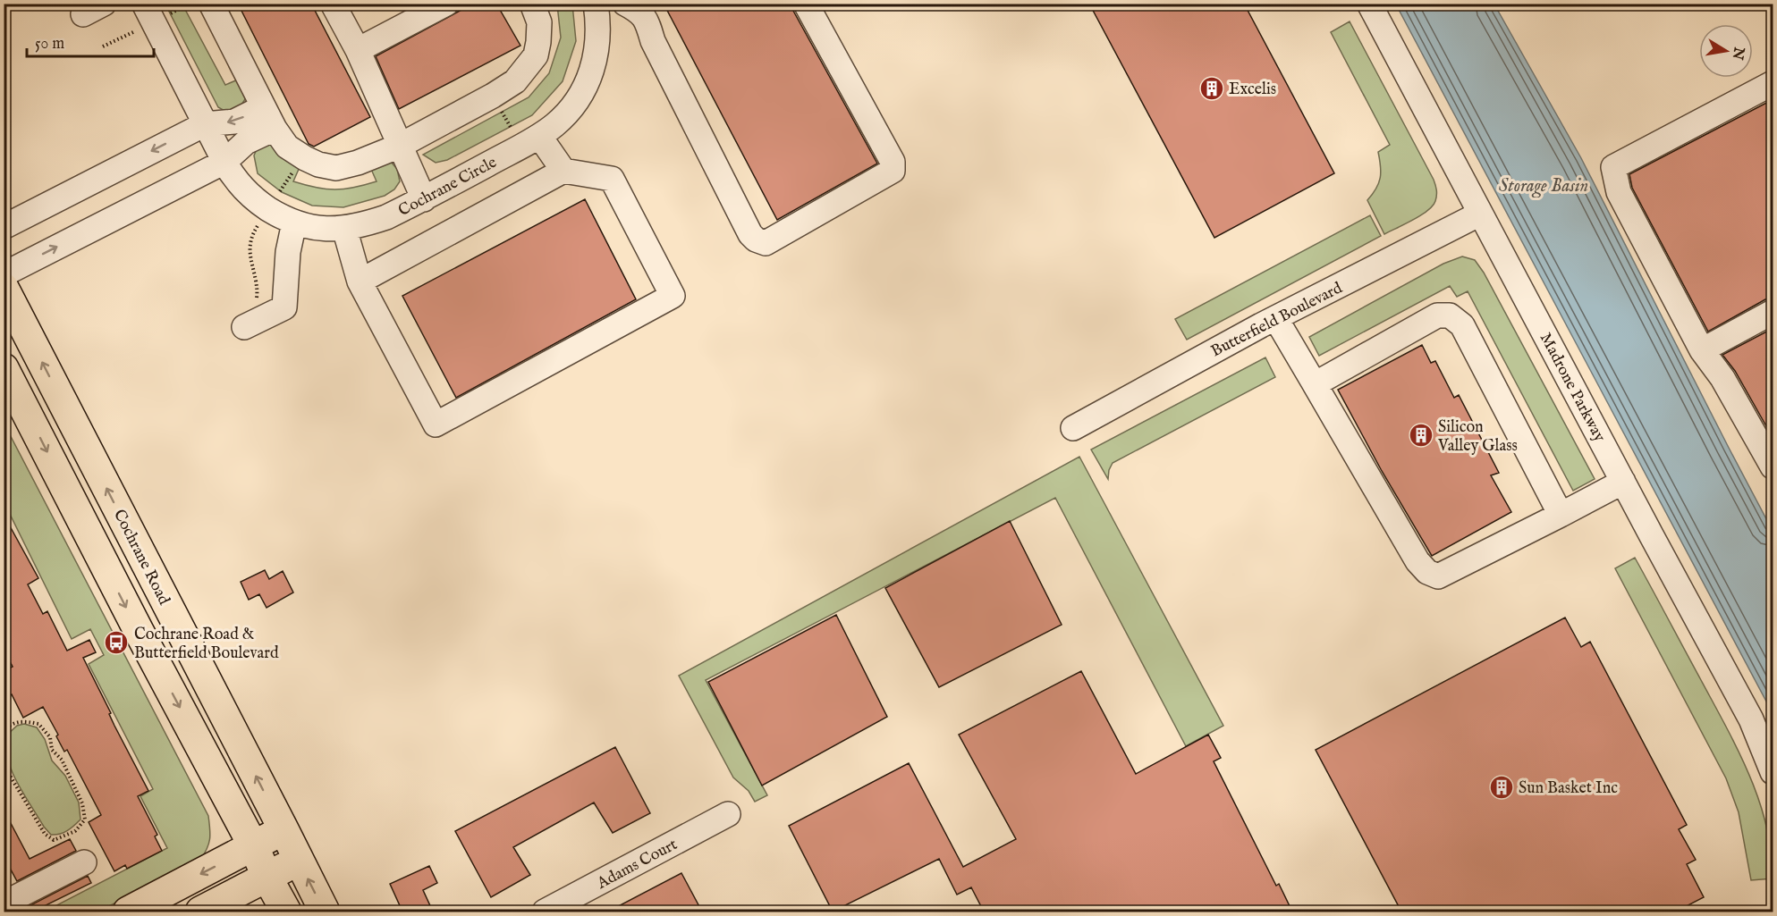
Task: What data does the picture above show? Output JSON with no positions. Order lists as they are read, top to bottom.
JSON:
{
  "streets": {
    "main road": ["Cochrane Road"],
    "street": [
      "Cochrane Circle",
      "Butterfield Boulevard",
      "Madrone Parkway",
      "Adams Court"
    ]
  },
  "crossings": [
    ["Butterfield Boulevard", "Madrone Parkway"]
  ],
  "water": ["Storage Basin"],
  "places": {
    "building": ["Excelis", "Silicon Valley Glass", "Sun Basket Inc"],
    "bus stop": ["Cochrane Road & Butterfield Boulevard"]
  },
  "scale_bar": "50 m",
  "north": "right"
}
